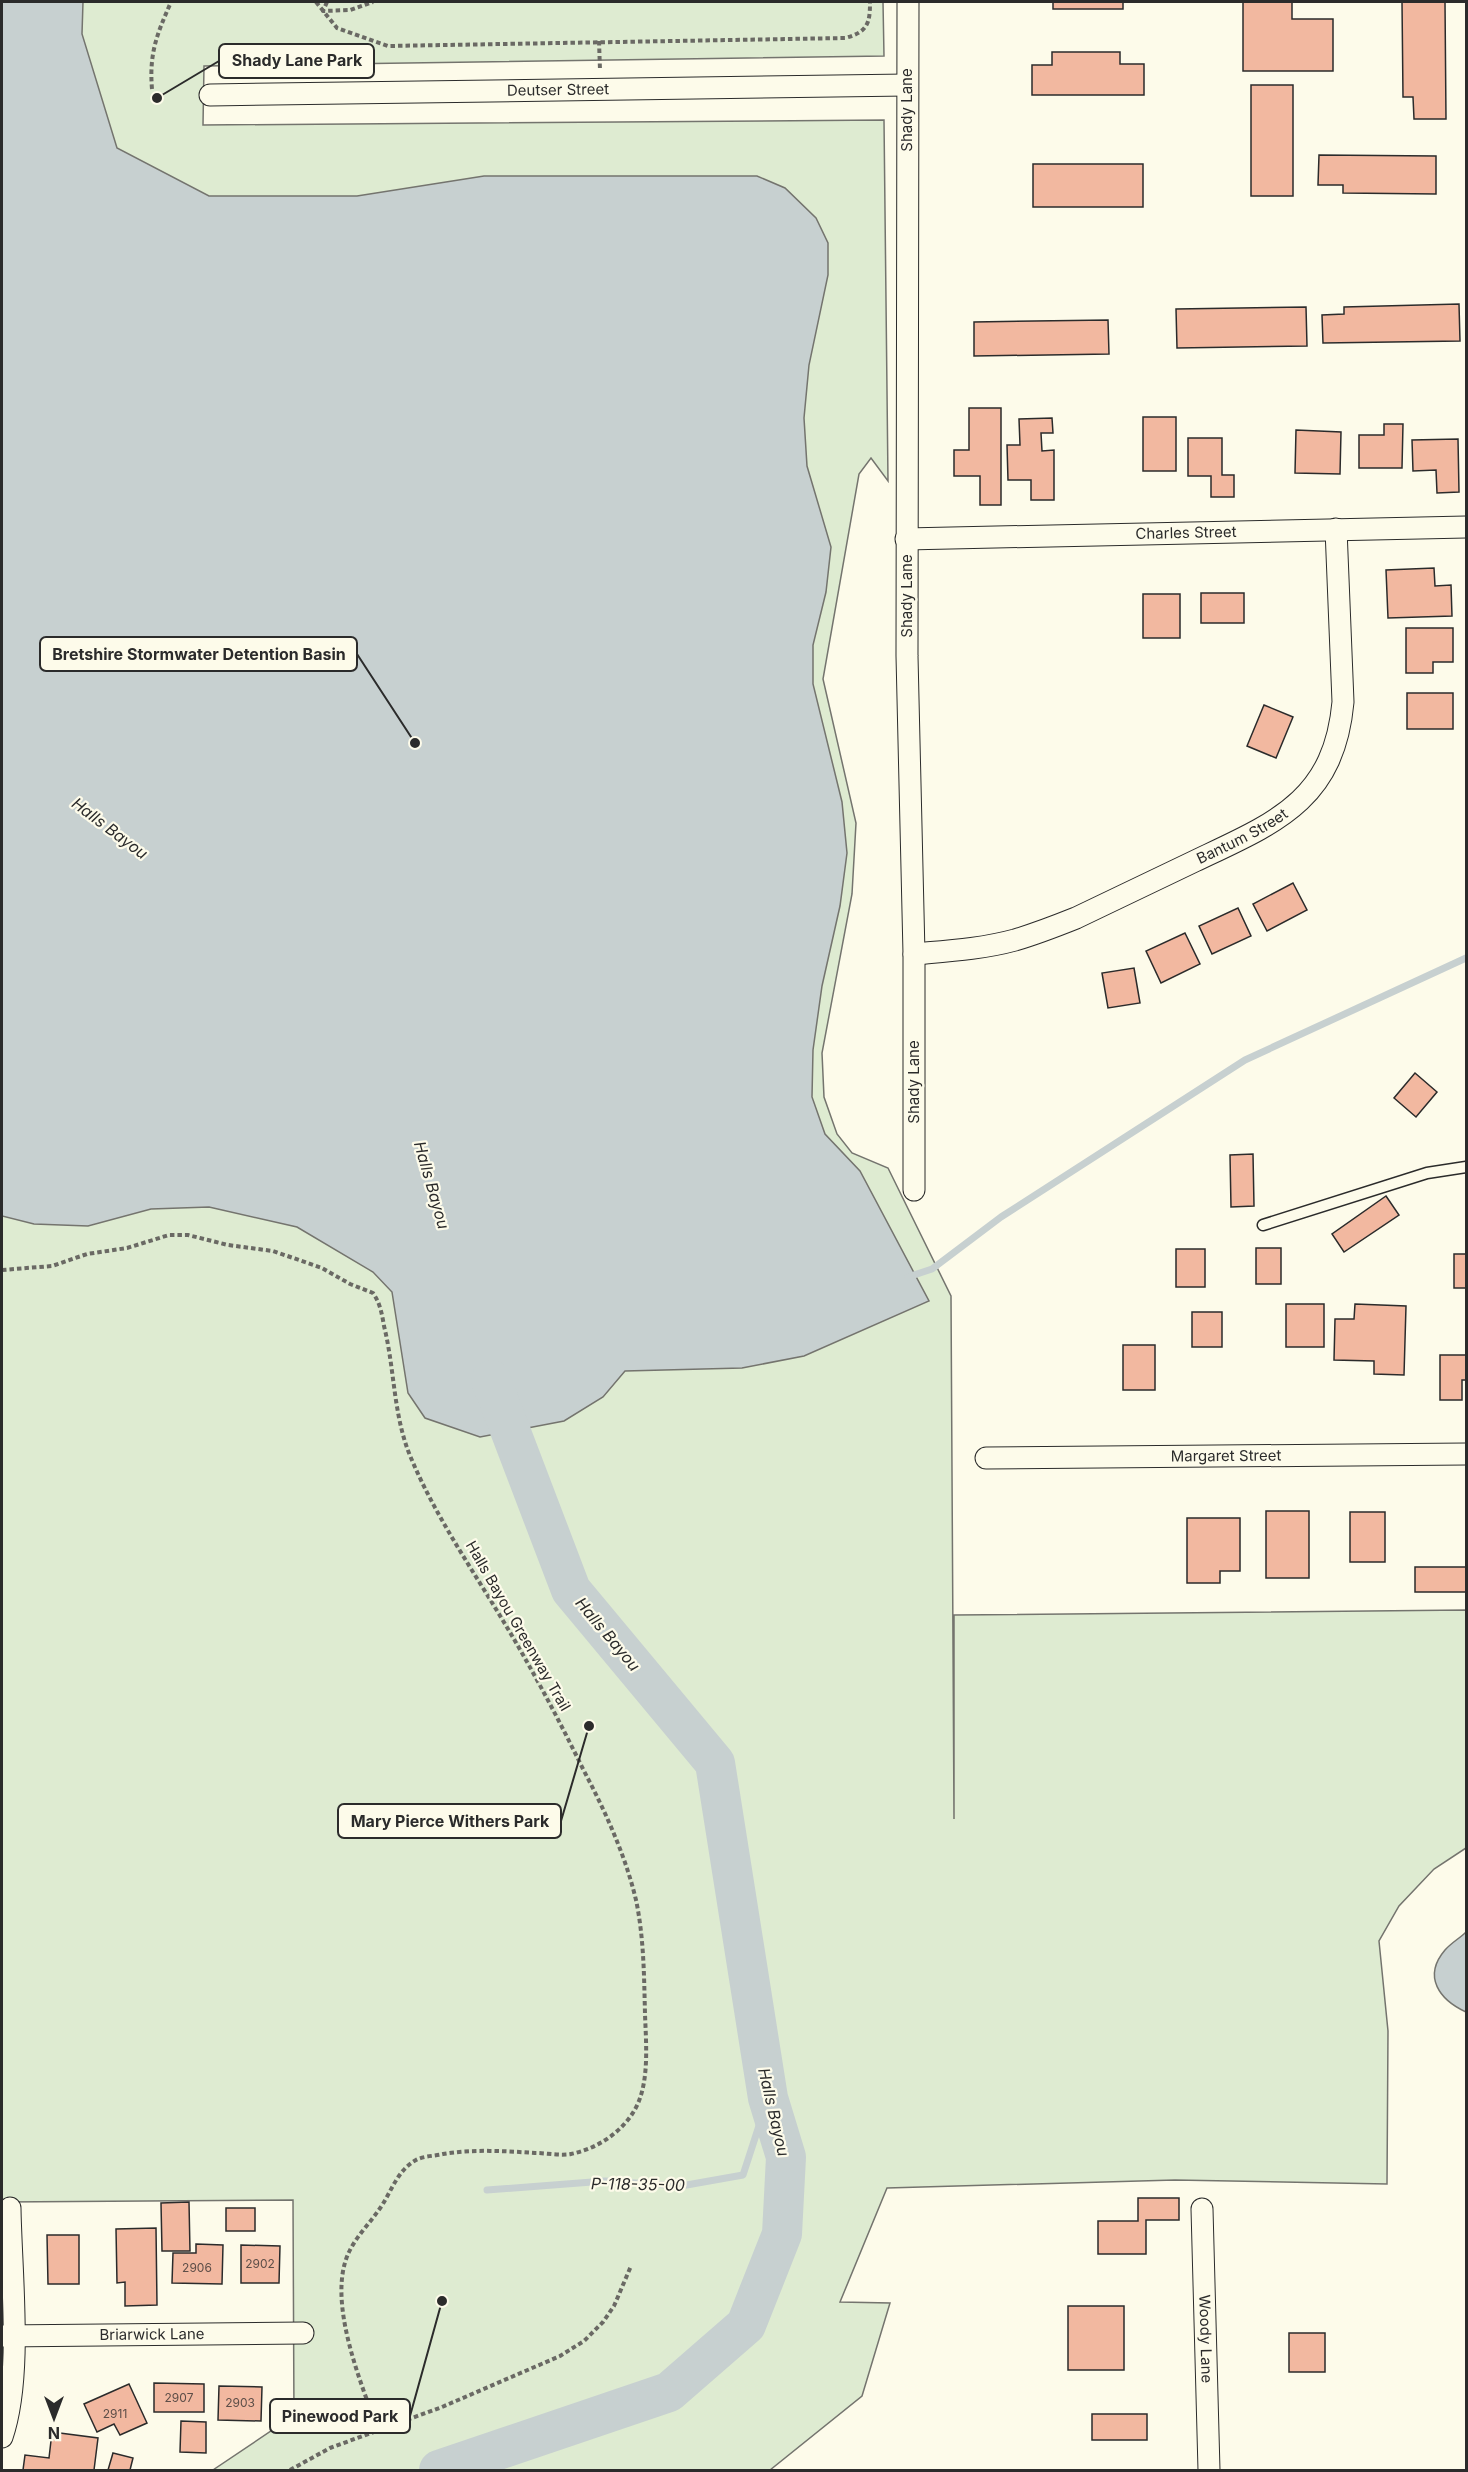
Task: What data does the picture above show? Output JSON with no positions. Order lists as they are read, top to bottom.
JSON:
{
  "streets": {
    "street": [
      "Deutser Street",
      "Shady Lane",
      "Charles Street",
      "Bantum Street",
      "Margaret Street",
      "Briarwick Lane",
      "Woody Lane"
    ],
    "path": ["Halls Bayou Greenway Trail"]
  },
  "crossings": [
    ["Deutser Street", "Shady Lane"],
    ["Shady Lane", "Charles Street"],
    ["Shady Lane", "Bantum Street"],
    ["Charles Street", "Bantum Street"]
  ],
  "water": ["Halls Bayou", "P-118-35-00"],
  "places": [
    "Shady Lane Park",
    "Bretshire Stormwater Detention Basin",
    "Mary Pierce Withers Park",
    "Pinewood Park"
  ],
  "house_numbers": [
    "2902",
    "2906",
    "2907",
    "2903",
    "2911"
  ],
  "north": "bottom"
}
